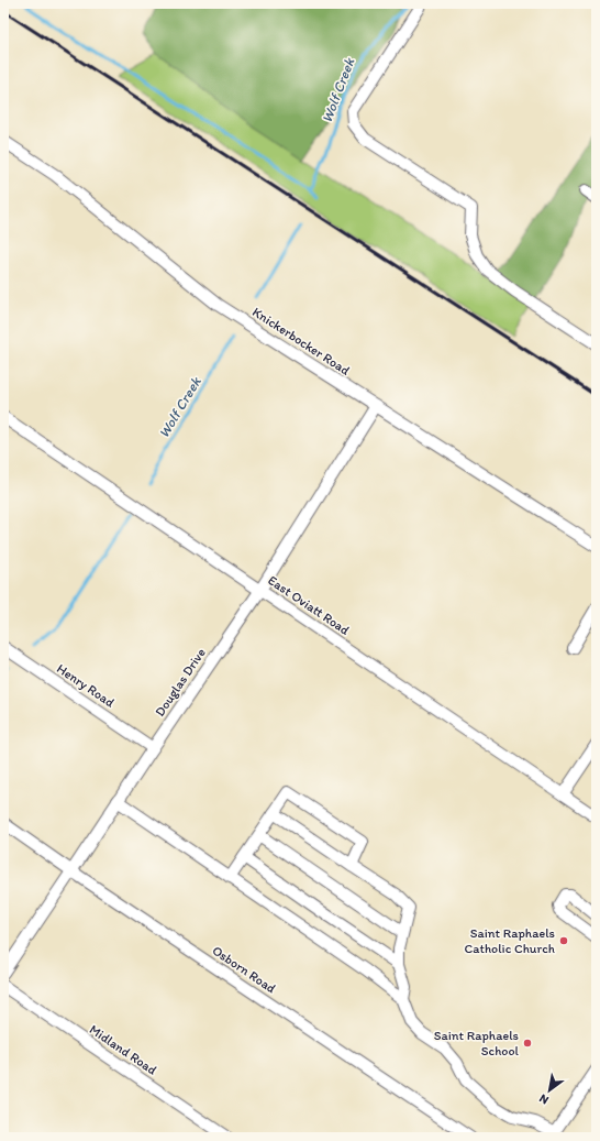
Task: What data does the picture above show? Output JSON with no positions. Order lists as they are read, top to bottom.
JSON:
{
  "streets": {
    "street": [
      "Knickerbocker Road",
      "East Oviatt Road",
      "Douglas Drive",
      "Henry Road",
      "Osborn Road",
      "Midland Road"
    ]
  },
  "crossings": [
    ["Knickerbocker Road", "Douglas Drive"],
    ["East Oviatt Road", "Douglas Drive"],
    ["Douglas Drive", "Henry Road"],
    ["Douglas Drive", "Osborn Road"]
  ],
  "water": ["Wolf Creek"],
  "places": ["Saint Raphaels Catholic Church", "Saint Raphaels School"],
  "north": "bottom left"
}
